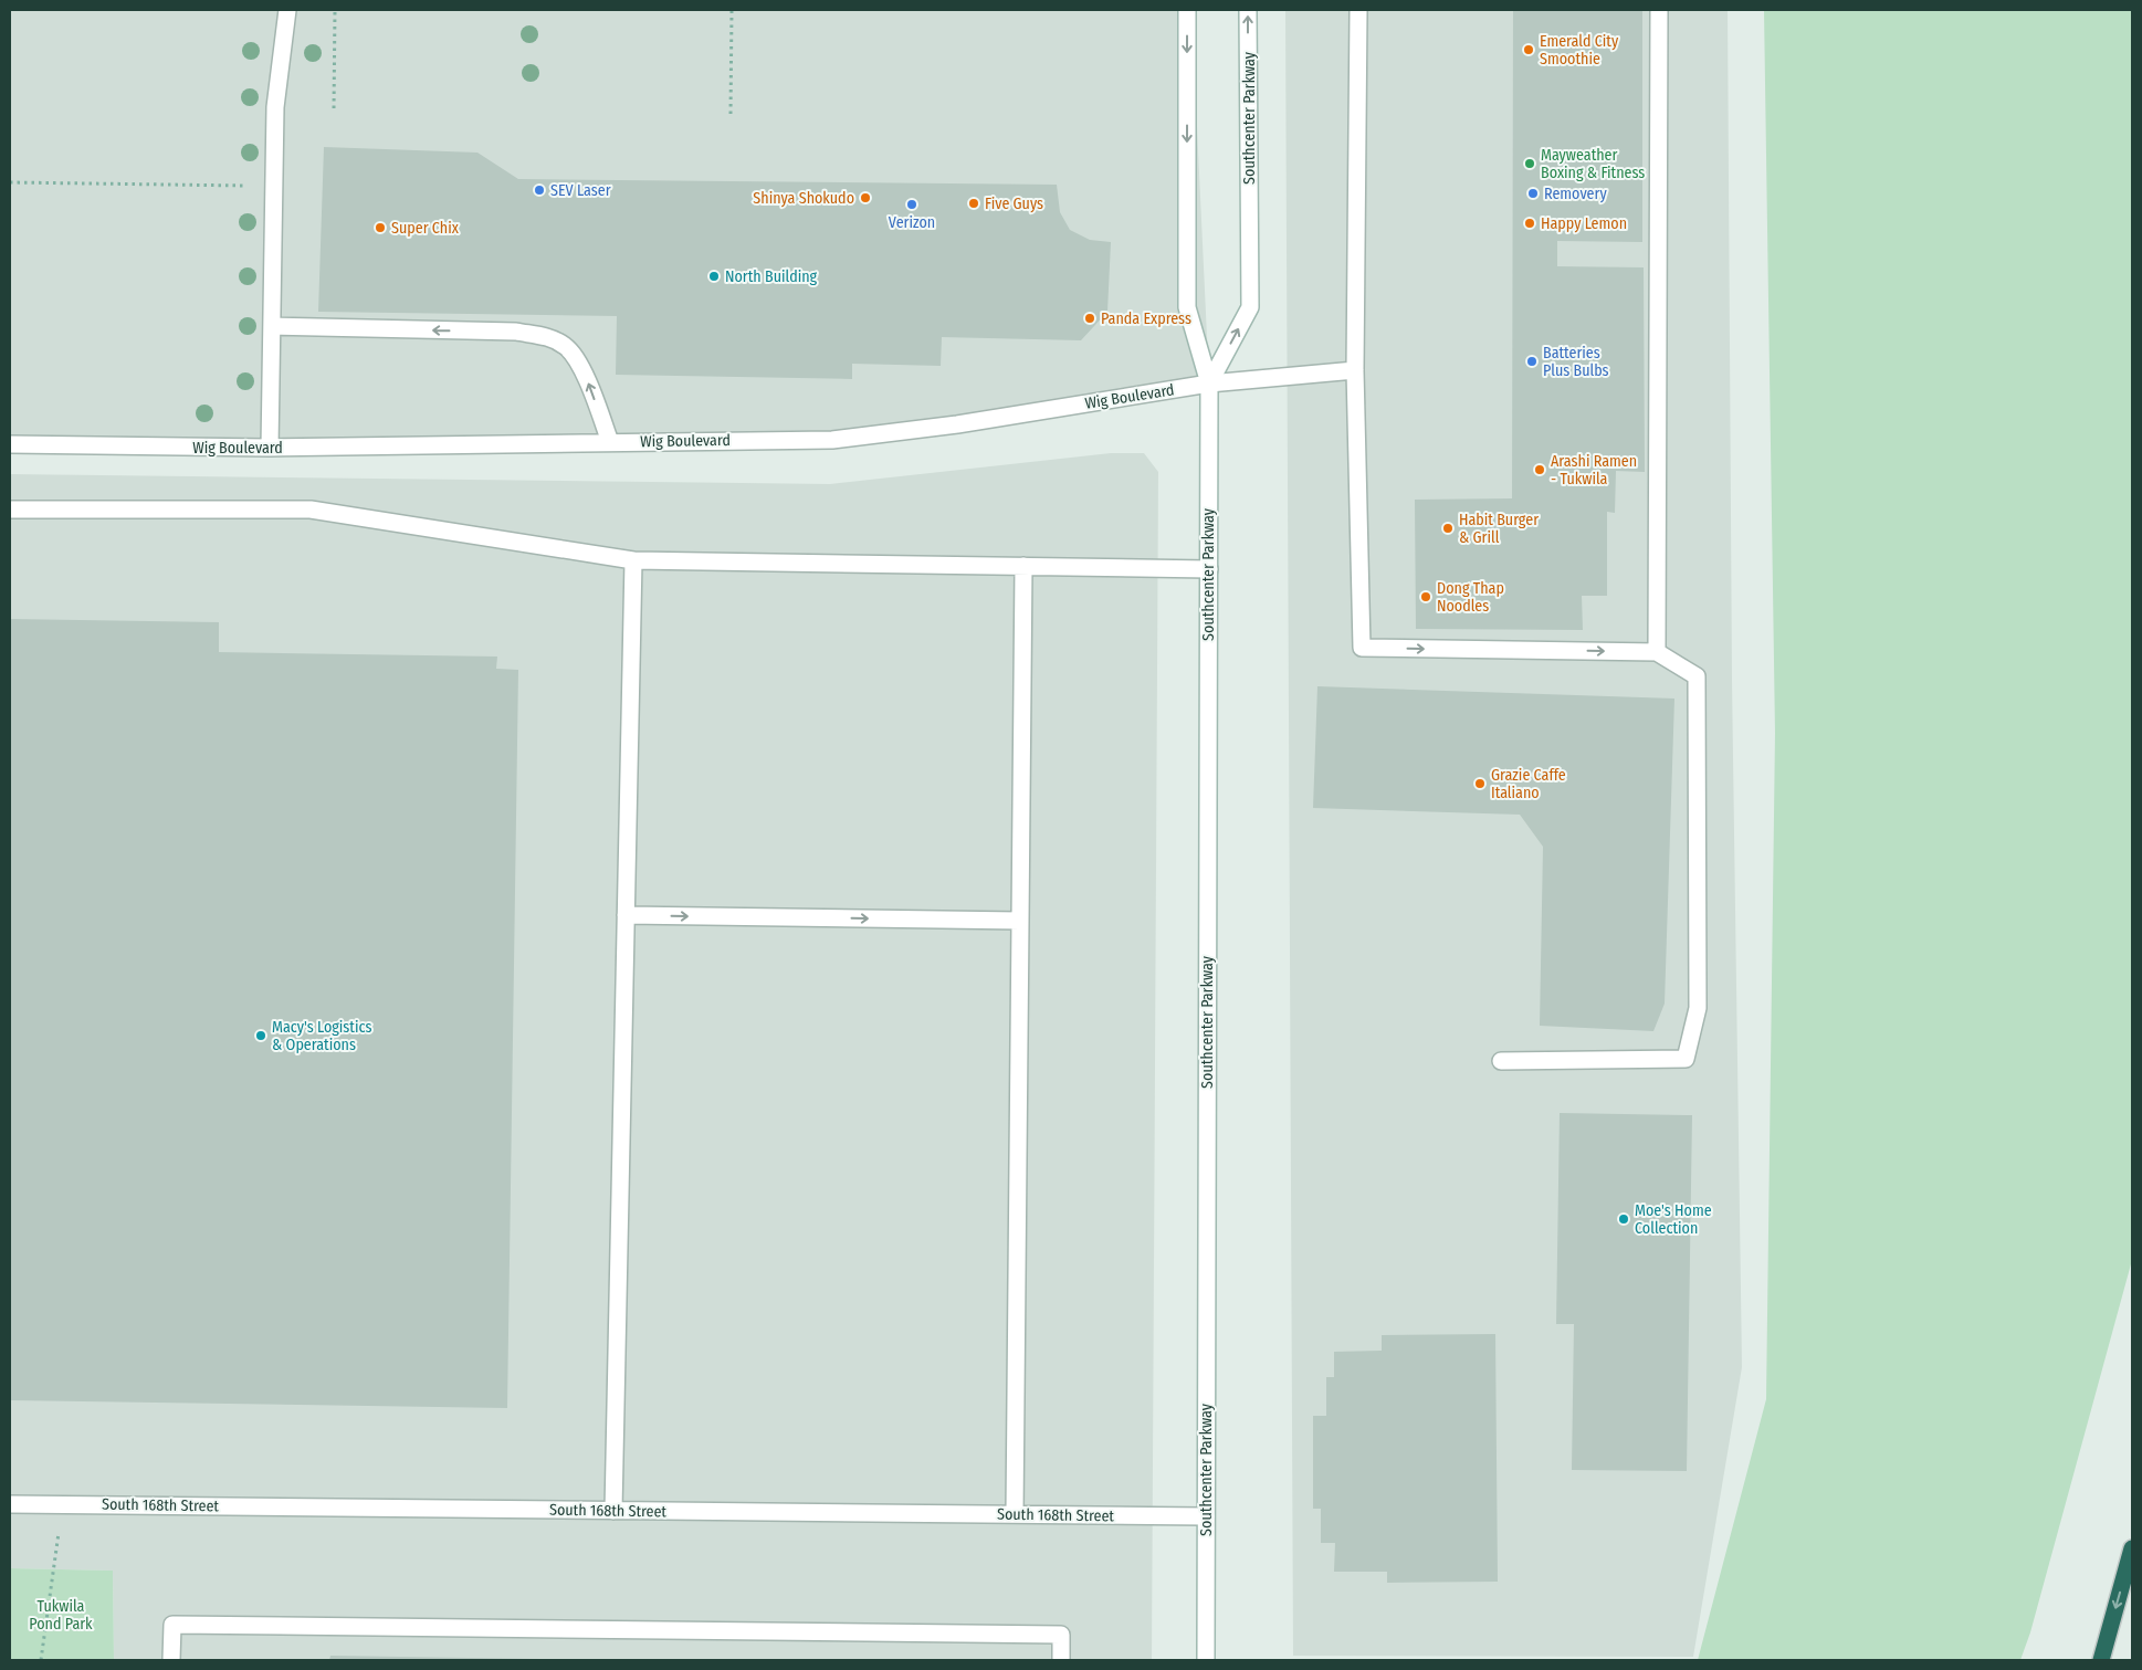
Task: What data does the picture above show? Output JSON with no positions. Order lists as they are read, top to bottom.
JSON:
{
  "streets": {
    "main road": ["Southcenter Parkway", "Wig Boulevard", "South 168th Street"]
  },
  "crossings": [
    ["Southcenter Parkway", "Wig Boulevard"],
    ["Southcenter Parkway", "South 168th Street"]
  ],
  "parks": ["Tukwila Pond Park"],
  "places": [
    "Emerald City Smoothie",
    "Mayweather Boxing & Fitness",
    "SEV Laser",
    "Removery",
    "Shinya Shokudo",
    "Five Guys",
    "Verizon",
    "Happy Lemon",
    "Super Chix",
    "North Building",
    "Panda Express",
    "Batteries Plus Bulbs",
    "Arashi Ramen - Tukwila",
    "Habit Burger & Grill",
    "Dong Thap Noodles",
    "Grazie Caffe Italiano",
    "Macy's Logistics & Operations",
    "Moe's Home Collection"
  ]
}
